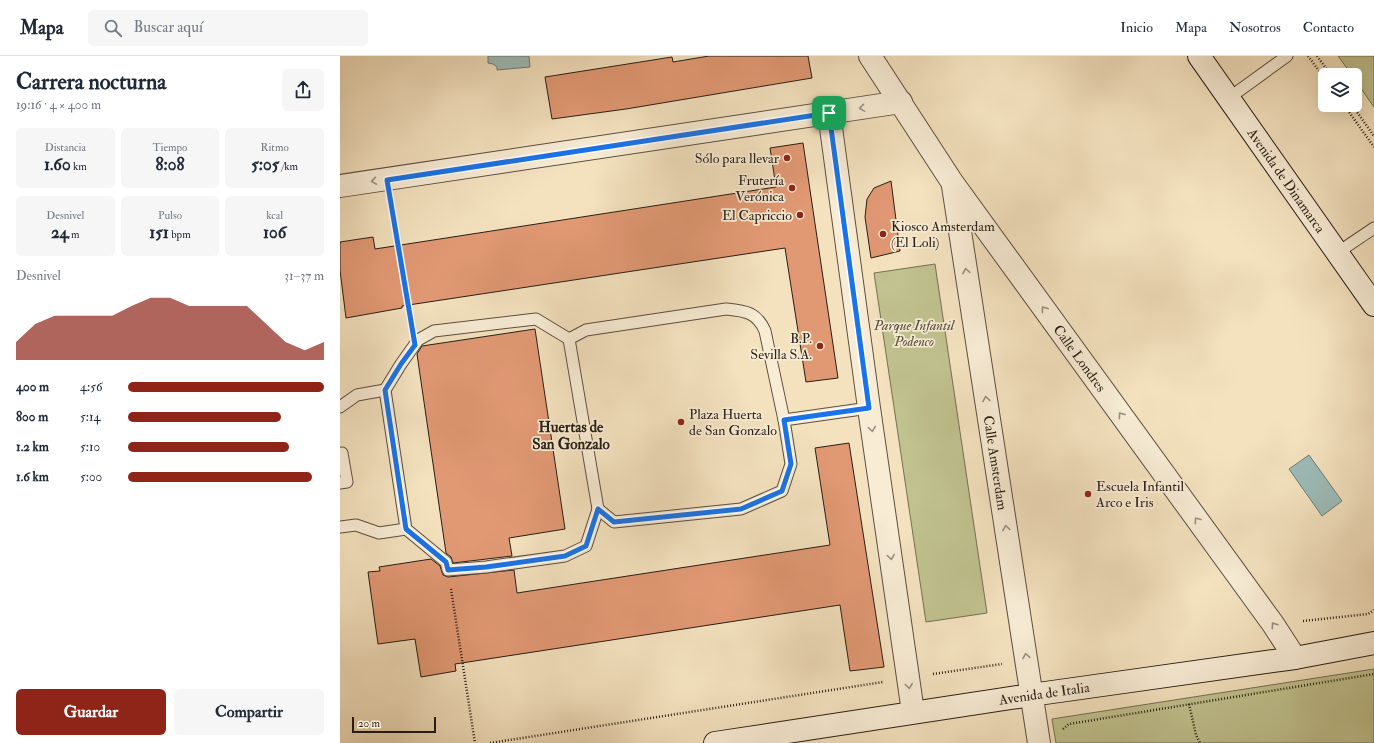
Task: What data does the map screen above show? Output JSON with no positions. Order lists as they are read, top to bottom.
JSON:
{
  "streets": {
    "street": [
      "Avenida de Dinamarca",
      "Calle Londres",
      "Calle Amsterdam",
      "Avenida de Italia"
    ]
  },
  "crossings": [
    ["Calle Londres", "Calle Amsterdam"],
    ["Calle Londres", "Avenida de Italia"],
    ["Calle Amsterdam", "Avenida de Italia"]
  ],
  "one_way": ["Calle Londres"],
  "districts": ["Huertas de San Gonzalo"],
  "parks": ["Parque Infantil Podenco"],
  "places": [
    "Sólo para llevar",
    "Frutería Verónica",
    "El Capriccio",
    "Kiosco Amsterdam (El Loli)",
    "B.P. Sevilla S.A.",
    "Plaza Huerta de San Gonzalo",
    "Escuela Infantil Arco e Iris"
  ],
  "scale_bar": "20 m",
  "page": {
    "header": "Mapa",
    "search": "Buscar aquí",
    "nav": [
      "Inicio",
      "Mapa",
      "Nosotros",
      "Contacto"
    ],
    "heading": ["Carrera nocturna", "19:16 · 4 × 400 m"],
    "stats": [
      ["Distancia", "1.60 km"],
      ["Tiempo", "8:08"],
      ["Ritmo", "5:05 /km"],
      ["Desnivel", "24 m"],
      ["Pulso", "151 bpm"],
      ["kcal", "106"]
    ],
    "chart": ["Desnivel", "31–37 m"],
    "list": [
      {
        "name": "400 m",
        "note": "4:56"
      },
      {
        "name": "800 m",
        "note": "5:14"
      },
      {
        "name": "1.2 km",
        "note": "5:10"
      },
      {
        "name": "1.6 km",
        "note": "5:00"
      }
    ],
    "buttons": ["Guardar", "Compartir"],
    "scale": "20 m"
  }
}
